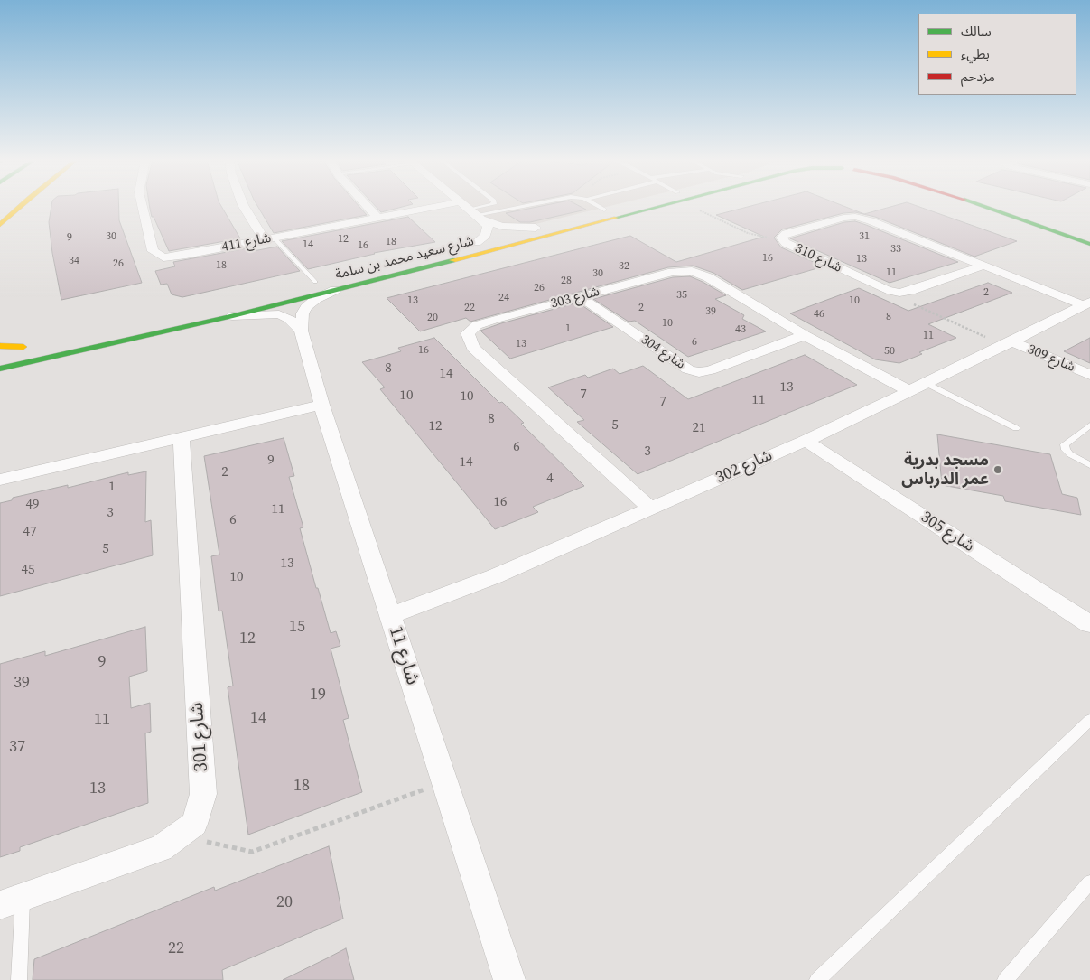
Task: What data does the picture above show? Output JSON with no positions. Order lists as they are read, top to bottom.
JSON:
{
  "streets": {
    "street": [
      "شارع 411",
      "شارع سعيد محمد بن سلمة",
      "شارع 310",
      "شارع 303",
      "شارع 304",
      "شارع 309",
      "شارع 302",
      "شارع 305",
      "شارع 11",
      "شارع 301"
    ]
  },
  "crossings": [
    ["شارع سعيد محمد بن سلمة", "شارع 11"],
    ["شارع 310", "شارع 302"],
    ["شارع 303", "شارع 304"],
    ["شارع 303", "شارع 302"],
    ["شارع 309", "شارع 302"],
    ["شارع 302", "شارع 305"],
    ["شارع 302", "شارع 11"]
  ],
  "places": ["مسجد بدرية عمر الدرباس"],
  "house_numbers": [
    "30",
    "31",
    "9",
    "12",
    "18",
    "14",
    "16",
    "33",
    "16",
    "13",
    "34",
    "26",
    "18",
    "32",
    "11",
    "30",
    "28",
    "26",
    "2",
    "35",
    "24",
    "13",
    "10",
    "22",
    "2",
    "39",
    "46",
    "8",
    "20",
    "10",
    "1",
    "43",
    "11",
    "6",
    "13",
    "16",
    "50",
    "8",
    "14",
    "13",
    "7",
    "10",
    "10",
    "11",
    "7",
    "8",
    "5",
    "12",
    "21",
    "6",
    "3",
    "9",
    "14",
    "2",
    "4",
    "1",
    "16",
    "49",
    "11",
    "3",
    "6",
    "47",
    "5",
    "13",
    "45",
    "10",
    "15",
    "12",
    "9",
    "39",
    "19",
    "14",
    "11",
    "37",
    "18",
    "13",
    "20",
    "22"
  ],
  "legend": ["سالك", "بطيء", "مزدحم"]
}
